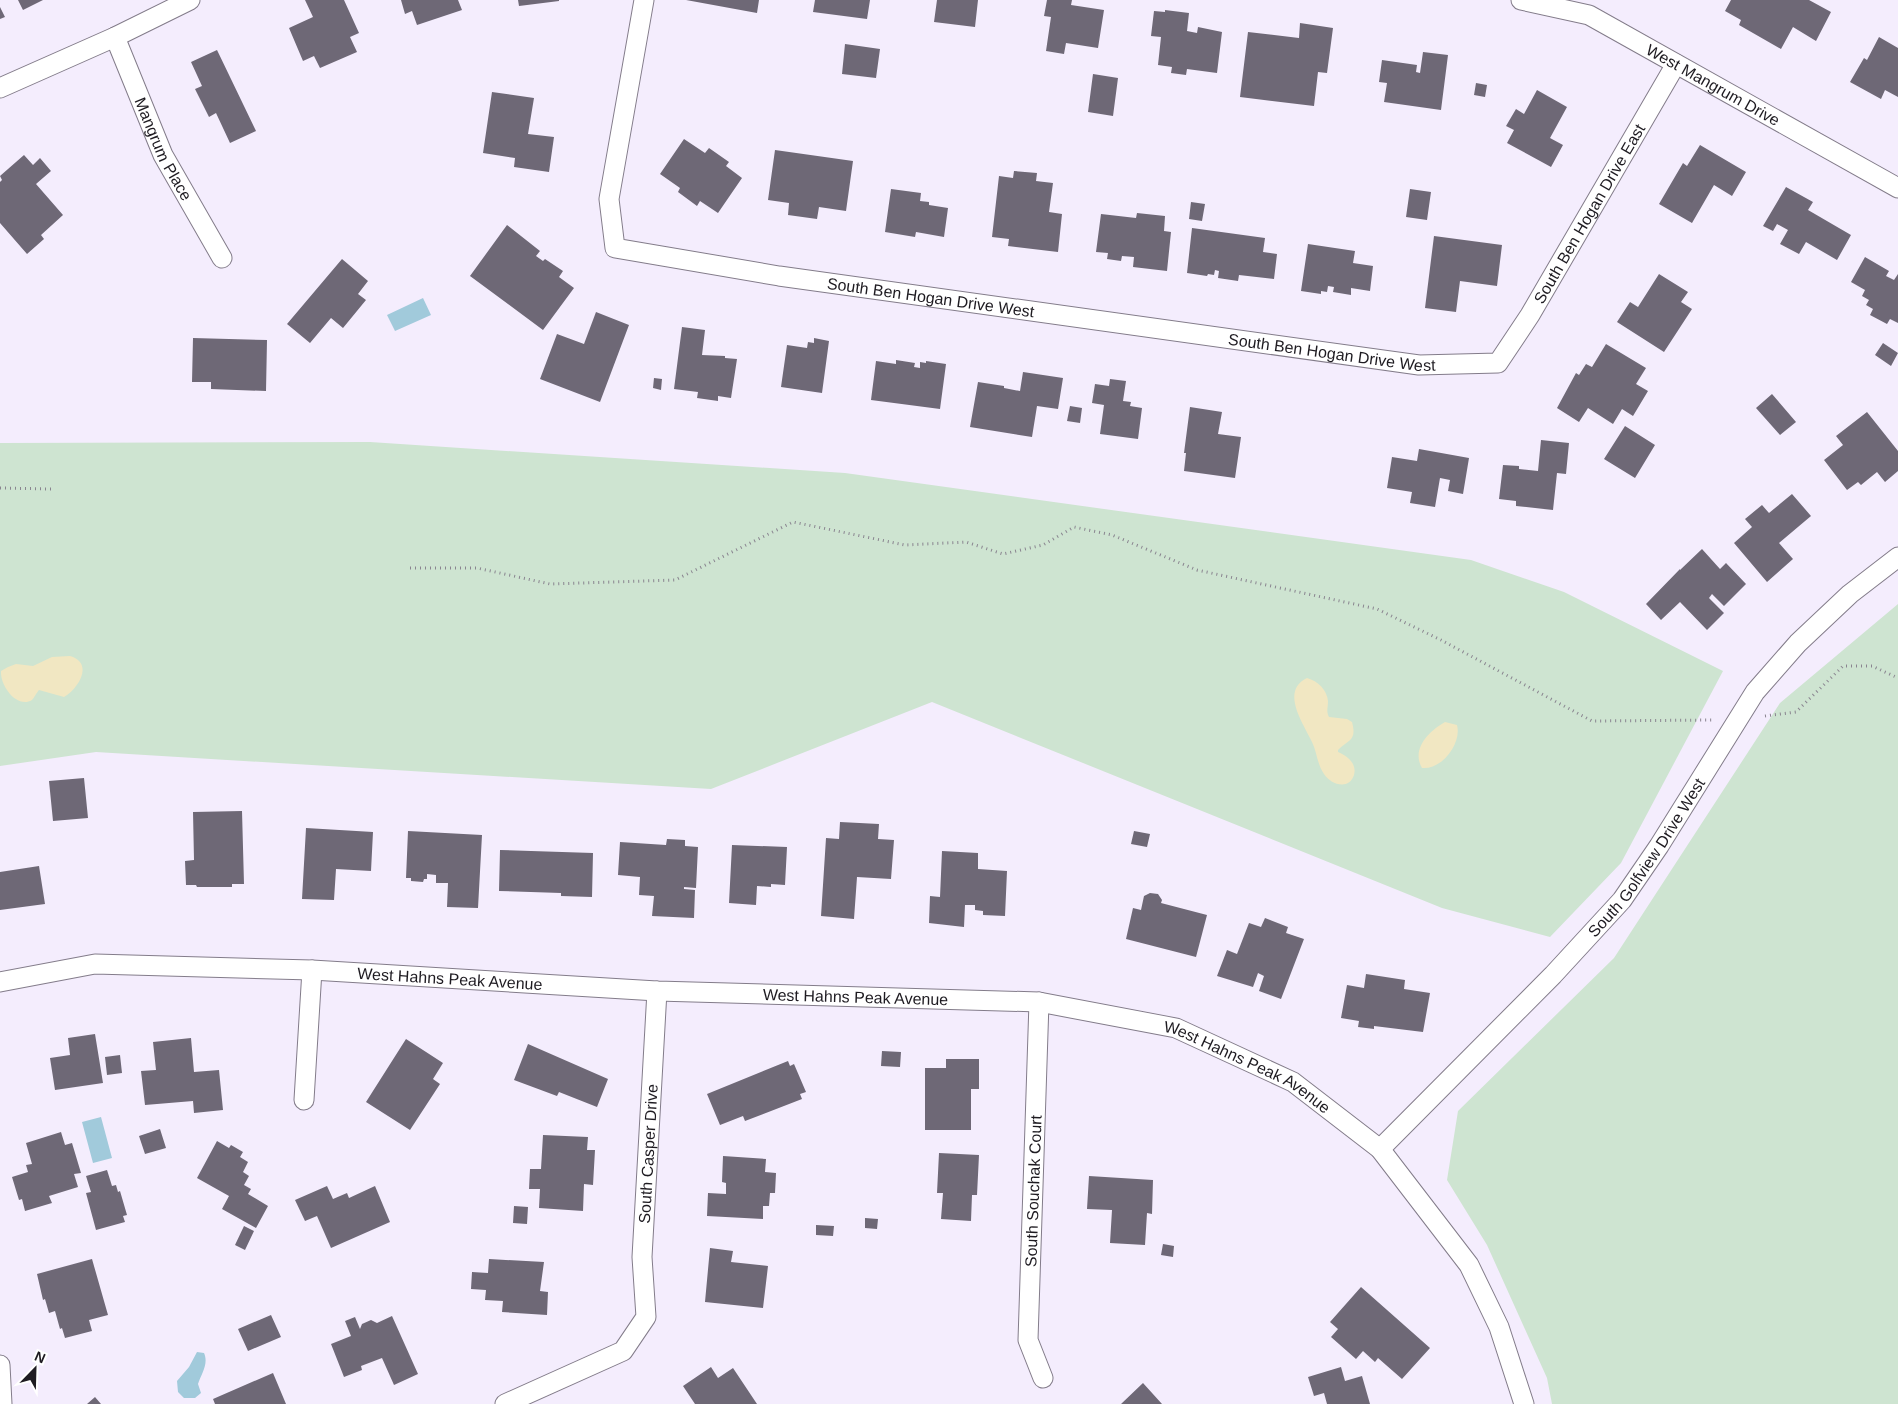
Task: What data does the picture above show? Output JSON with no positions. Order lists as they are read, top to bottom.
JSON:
{
  "streets": {
    "street": [
      "West Mangrum Drive",
      "Mangrum Place",
      "South Ben Hogan Drive East",
      "South Ben Hogan Drive West",
      "South Golfview Drive West",
      "West Hahns Peak Avenue",
      "South Casper Drive",
      "South Souchak Court"
    ]
  },
  "crossings": [
    ["West Mangrum Drive", "South Ben Hogan Drive East"],
    ["South Ben Hogan Drive East", "South Ben Hogan Drive West"],
    ["South Golfview Drive West", "West Hahns Peak Avenue"],
    ["West Hahns Peak Avenue", "South Casper Drive"],
    ["West Hahns Peak Avenue", "South Souchak Court"]
  ],
  "north": "top right"
}
